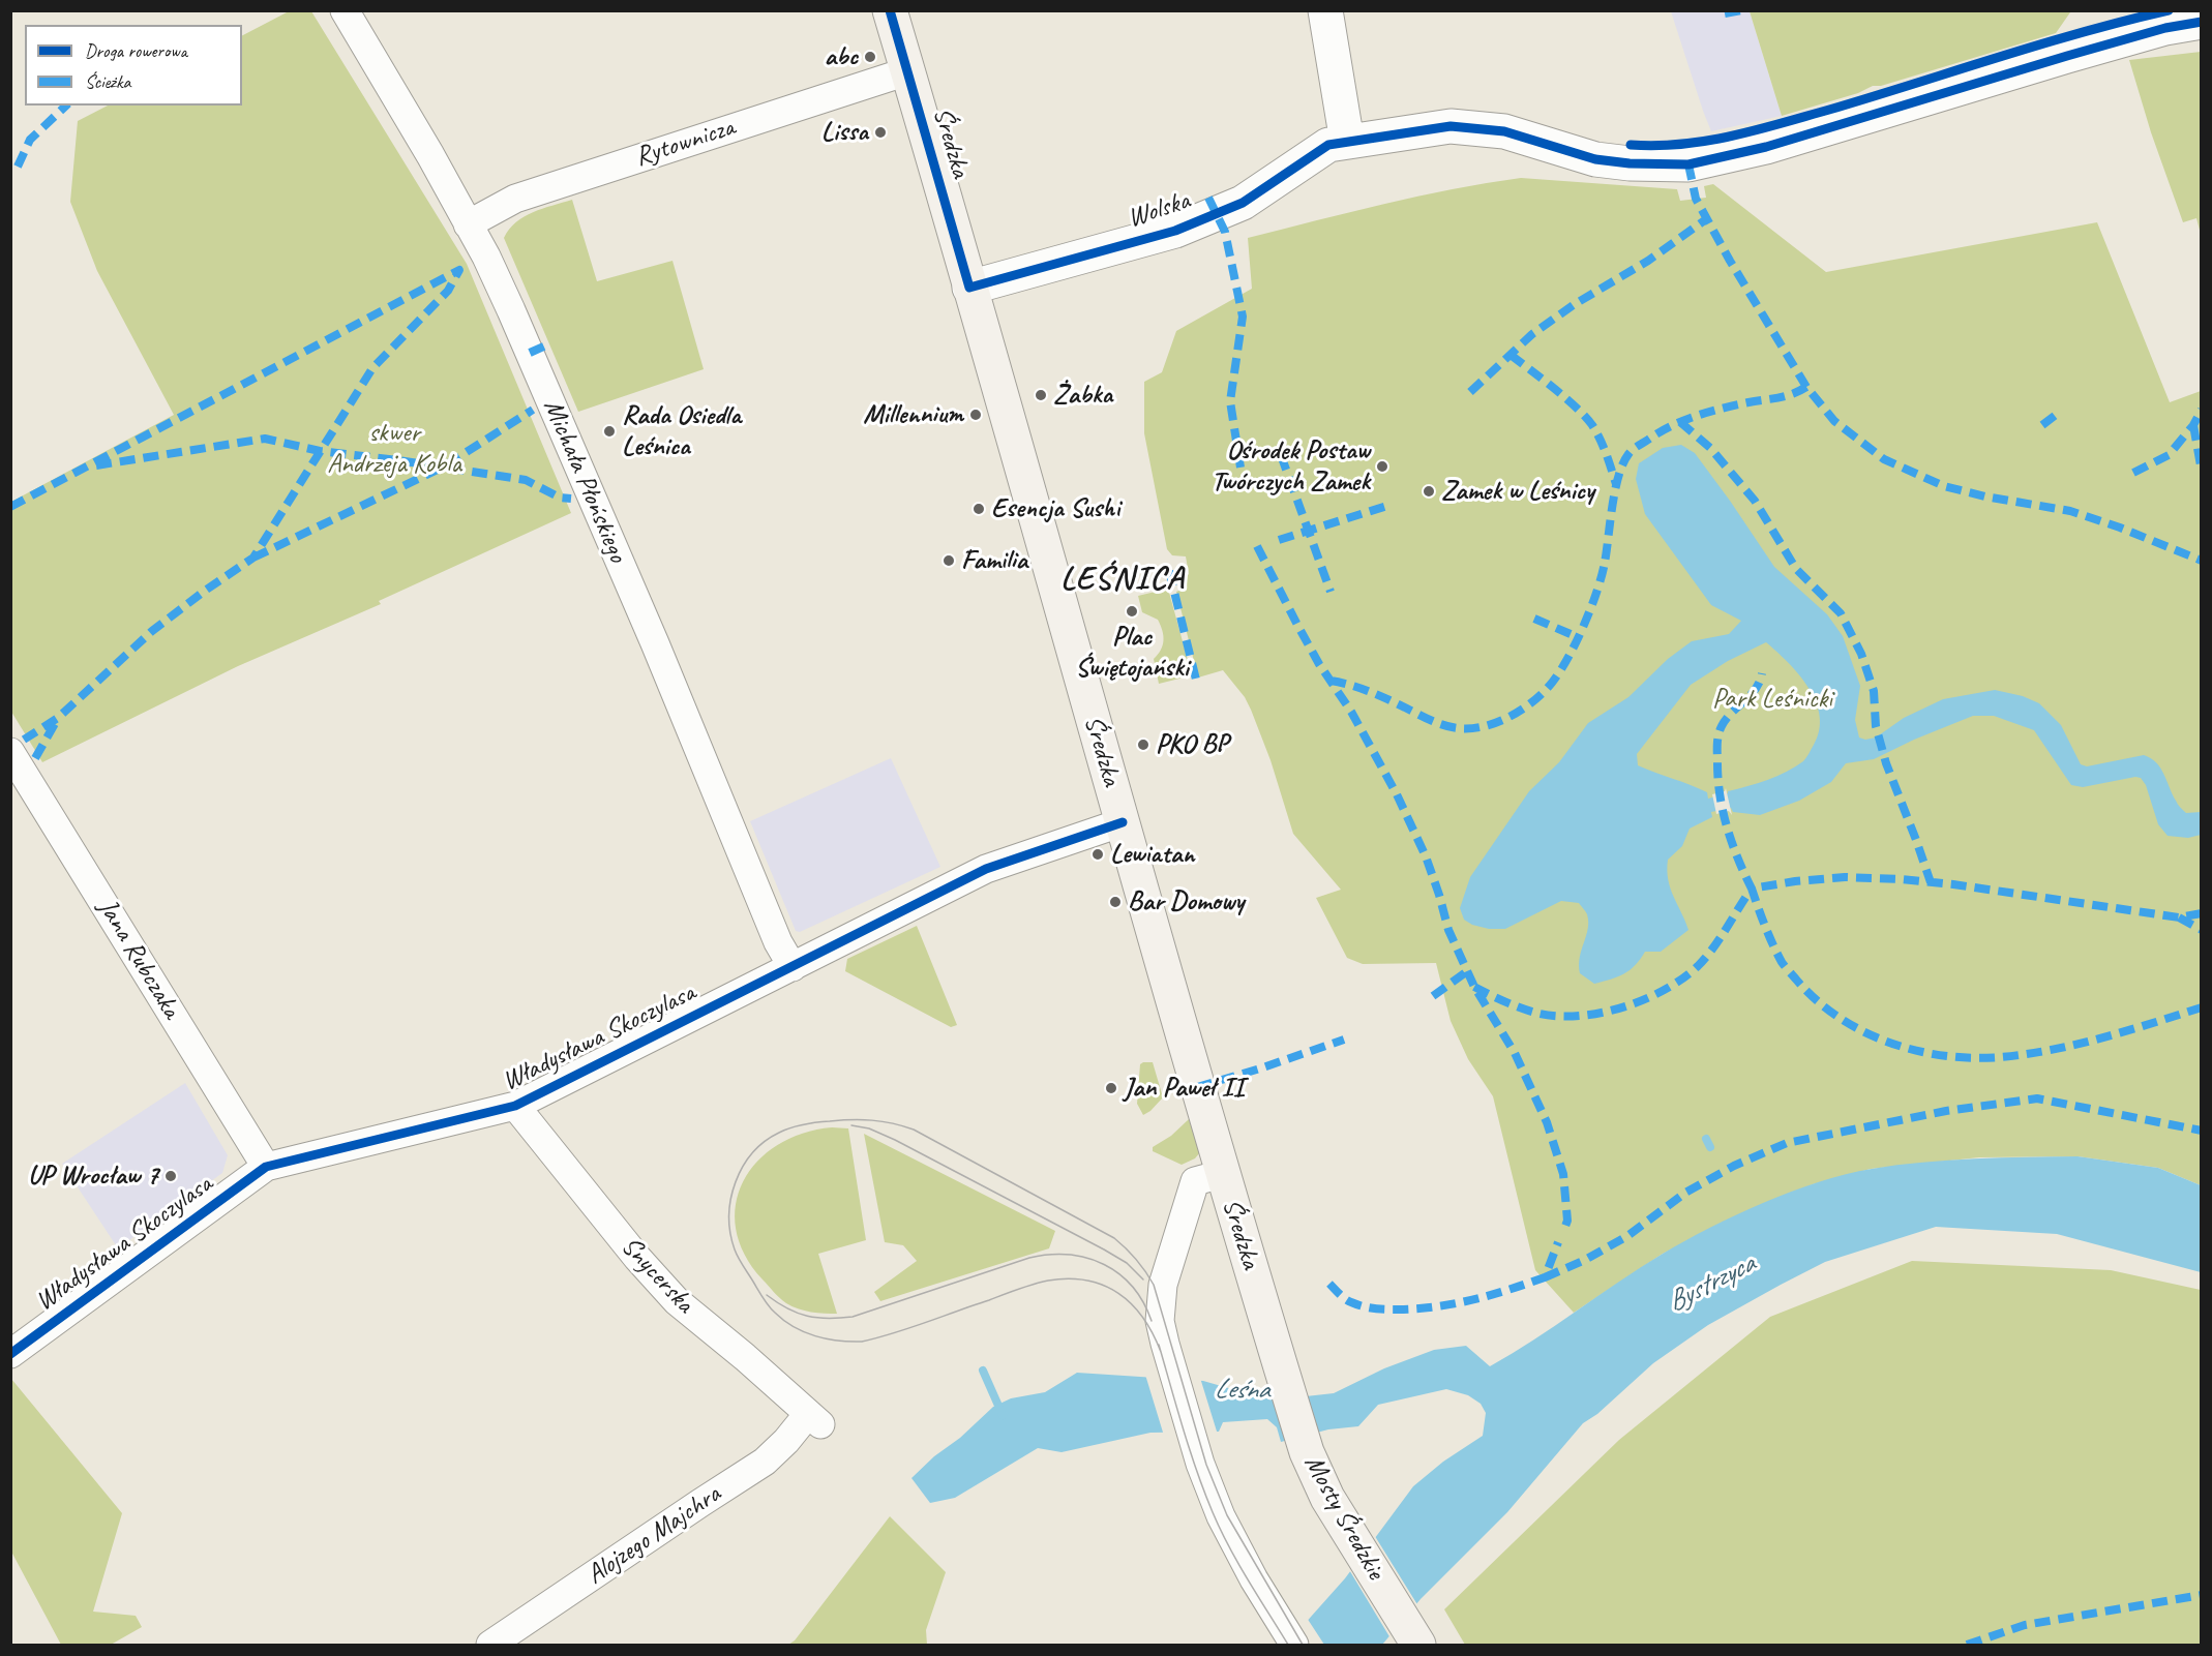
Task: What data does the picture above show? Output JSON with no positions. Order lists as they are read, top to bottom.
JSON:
{
  "streets": {
    "main road": ["Średzka", "Mosty Średzkie"],
    "street": [
      "Rytownicza",
      "Wolska",
      "Michała Płońskiego",
      "Jana Rubczaka",
      "Władysława Skoczylasa",
      "Snycerska",
      "Alojzego Majchra"
    ]
  },
  "crossings": [
    ["Rytownicza", "Średzka"],
    ["Rytownicza", "Michała Płońskiego"],
    ["Średzka", "Wolska"],
    ["Średzka", "Władysława Skoczylasa"],
    ["Średzka", "Mosty Średzkie"],
    ["Michała Płońskiego", "Władysława Skoczylasa"],
    ["Jana Rubczaka", "Władysława Skoczylasa"],
    ["Władysława Skoczylasa", "Snycerska"],
    ["Snycerska", "Alojzego Majchra"]
  ],
  "districts": ["LEŚNICA"],
  "water": ["Bystrzyca", "Leśna"],
  "parks": ["skwer Andrzeja Kobla", "Park Leśnicki"],
  "places": [
    "abc",
    "Lissa",
    "Żabka",
    "Millennium",
    "Rada Osiedla Leśnica",
    "Ośrodek Postaw Twórczych Zamek",
    "Zamek w Leśnicy",
    "Esencja Sushi",
    "Familia",
    "Plac Świętojański",
    "PKO BP",
    "Lewiatan",
    "Bar Domowy",
    "Jan Paweł II",
    "UP Wrocław 7"
  ],
  "legend": ["Droga rowerowa", "Ścieżka"]
}
